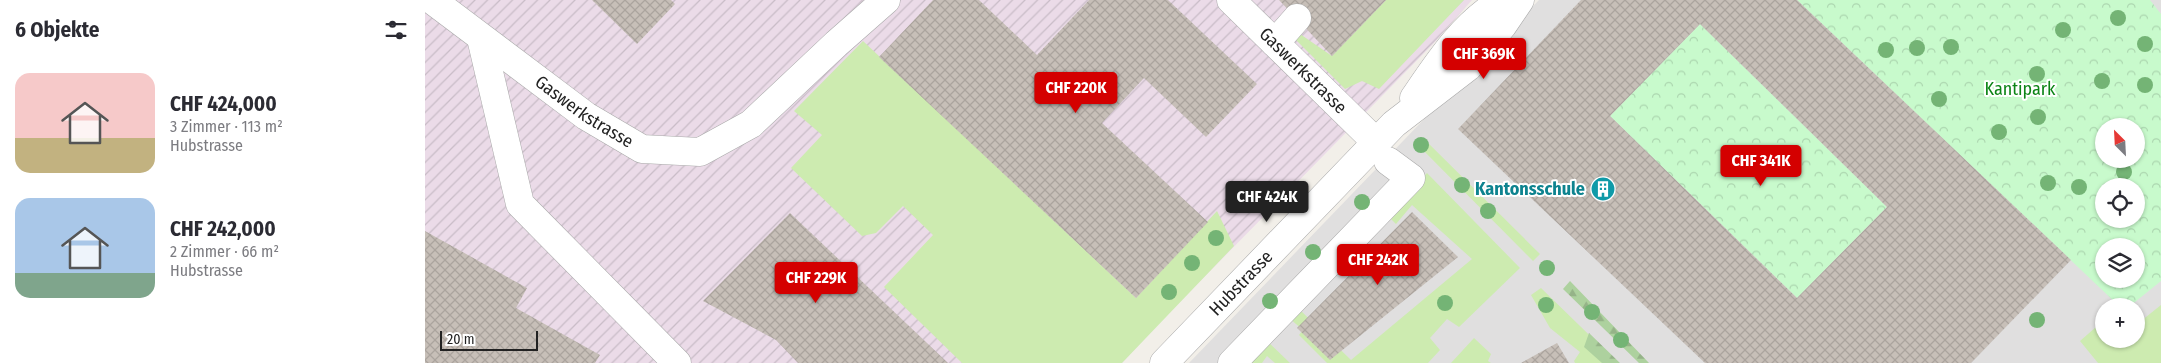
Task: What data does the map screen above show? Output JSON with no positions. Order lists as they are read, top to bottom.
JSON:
{
  "streets": {
    "street": ["Gaswerkstrasse", "Hubstrasse"]
  },
  "crossings": [
    ["Gaswerkstrasse", "Hubstrasse"]
  ],
  "parks": ["Kantipark"],
  "places": {
    "building": ["Kantonsschule"]
  },
  "scale_bar": "20 m",
  "north": "top left",
  "page": {
    "heading": "6 Objekte",
    "price": [
      "CHF 369K",
      "CHF 220K",
      "CHF 341K",
      "CHF 424K",
      "CHF 242K",
      "CHF 229K"
    ],
    "list": [
      {
        "name": "CHF 424,000",
        "note": "3 Zimmer · 113 m² · Hubstrasse"
      },
      {
        "name": "CHF 242,000",
        "note": "2 Zimmer · 66 m² · Hubstrasse"
      }
    ],
    "map_buttons": "+",
    "scale": "20 m"
  }
}
